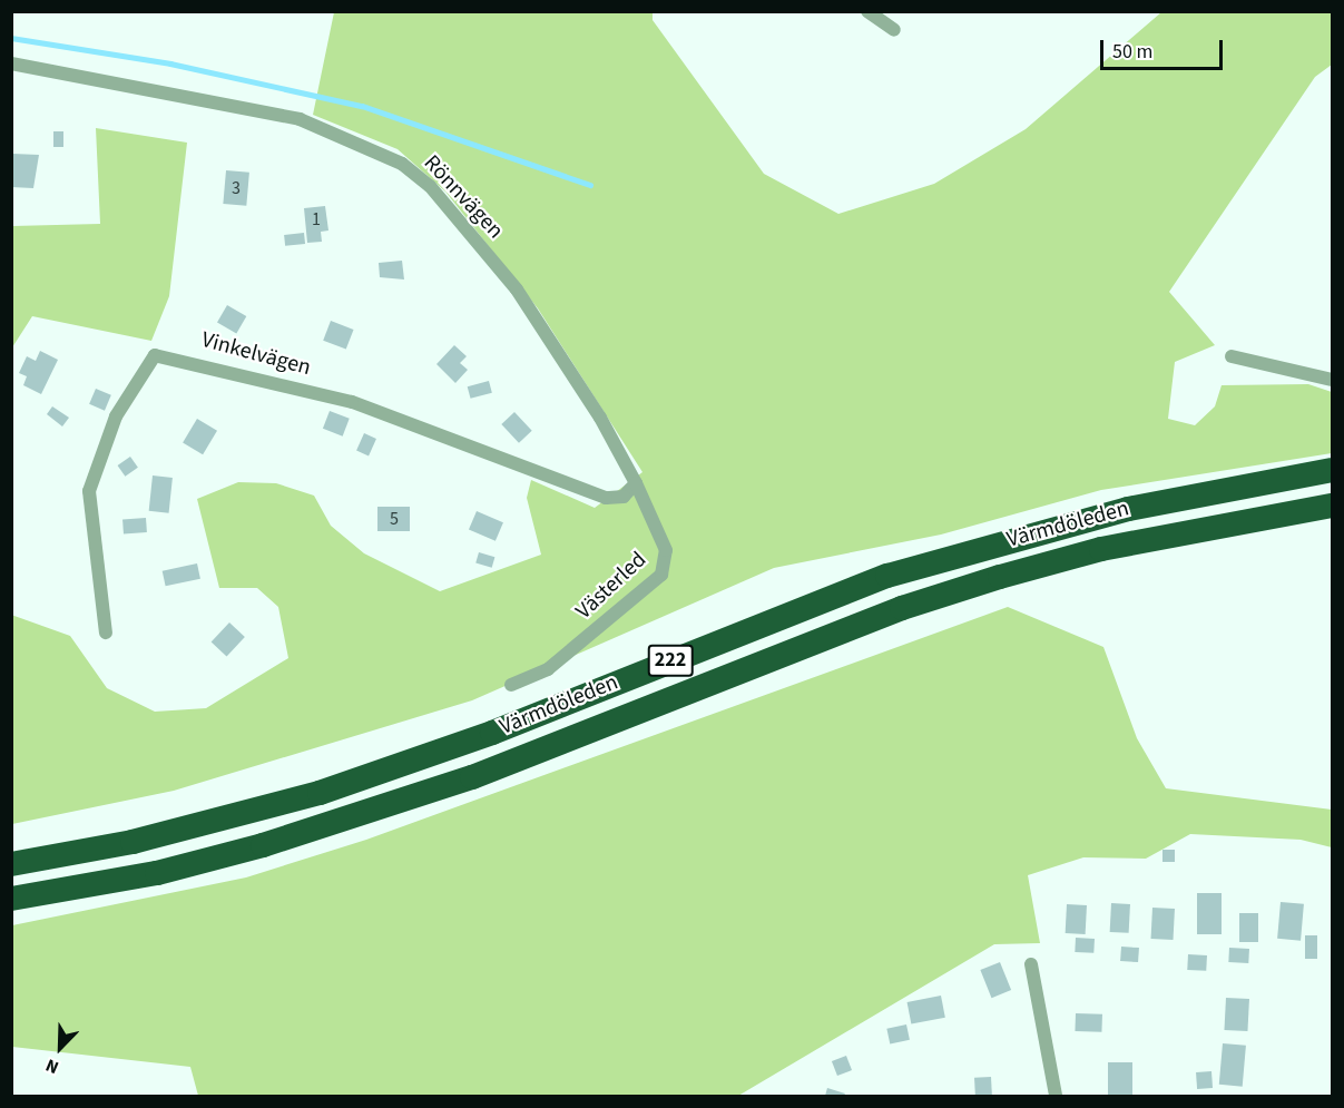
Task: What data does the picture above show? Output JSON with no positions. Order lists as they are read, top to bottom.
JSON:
{
  "streets": {
    "highway": ["Värmdöleden", "222"],
    "street": ["Rönnvägen", "Vinkelvägen", "Västerled"]
  },
  "crossings": [
    ["Rönnvägen", "Vinkelvägen"],
    ["Rönnvägen", "Västerled"],
    ["Vinkelvägen", "Västerled"]
  ],
  "house_numbers": ["3", "1", "5"],
  "scale_bar": "50 m",
  "north": "bottom left"
}
